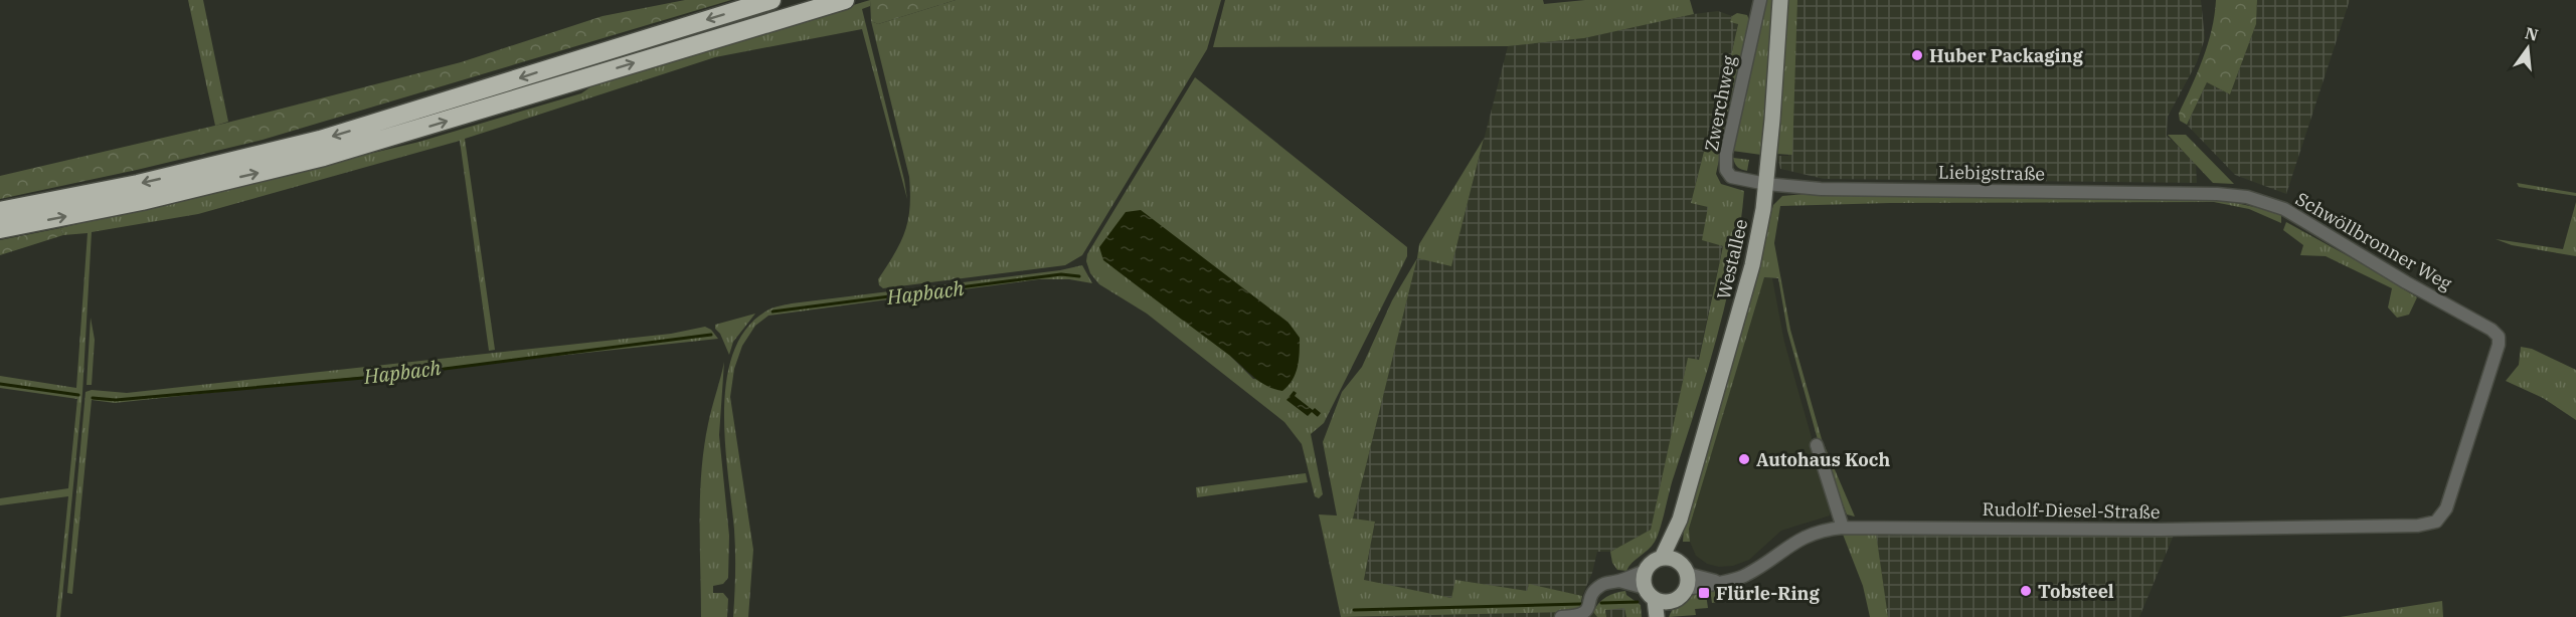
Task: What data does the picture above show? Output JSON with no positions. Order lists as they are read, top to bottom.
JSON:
{
  "streets": {
    "main road": ["Westallee"],
    "street": [
      "Zwerchweg",
      "Liebigstraße",
      "Schwöllbronner Weg",
      "Rudolf-Diesel-Straße"
    ]
  },
  "crossings": [
    ["Zwerchweg", "Liebigstraße"],
    ["Zwerchweg", "Westallee"],
    ["Liebigstraße", "Schwöllbronner Weg"],
    ["Liebigstraße", "Westallee"],
    ["Schwöllbronner Weg", "Rudolf-Diesel-Straße"],
    ["Westallee", "Rudolf-Diesel-Straße"]
  ],
  "water": ["Hapbach"],
  "places": {
    "other": ["Huber Packaging", "Autohaus Koch", "Tobsteel"],
    "transit": ["Flürle-Ring"]
  },
  "north": "top"
}
